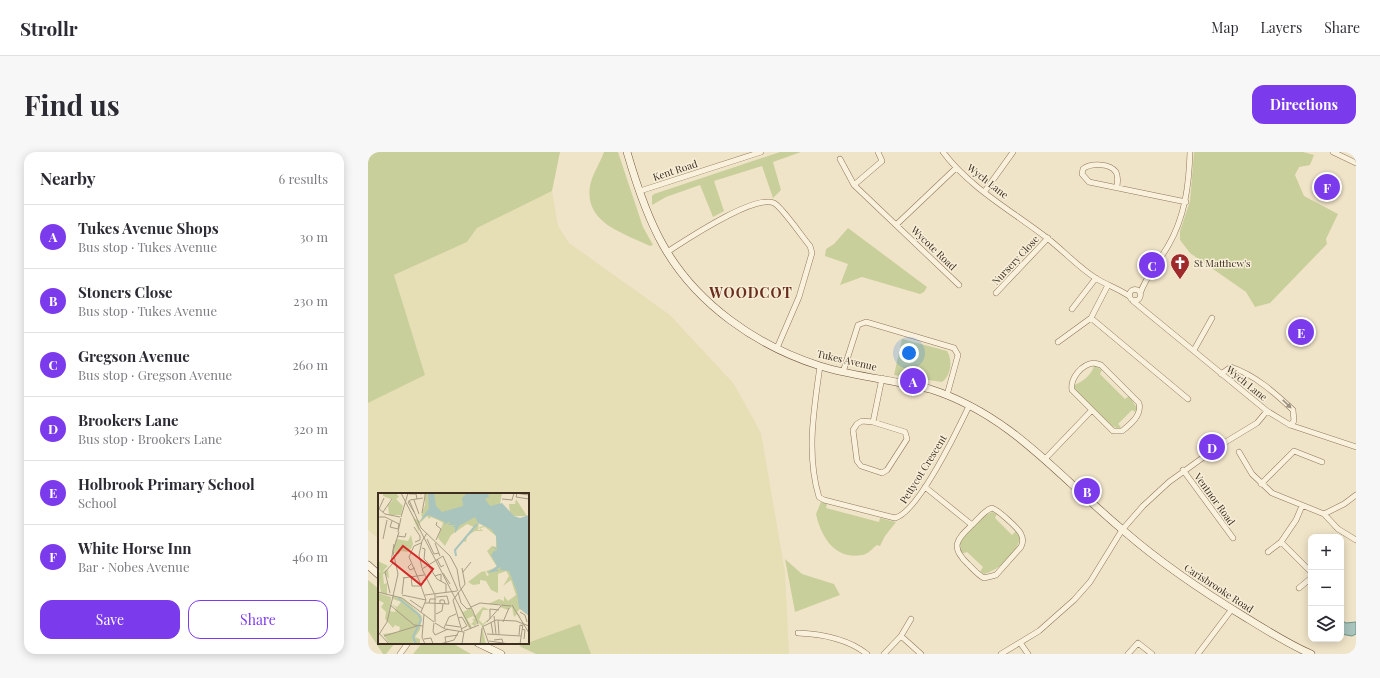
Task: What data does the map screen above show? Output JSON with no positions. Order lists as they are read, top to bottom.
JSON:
{
  "streets": {
    "street": [
      "Kent Road",
      "Wych Lane",
      "Wycote Road",
      "Nursery Close",
      "Tukes Avenue",
      "Pettycot Crescent",
      "Ventnor Road",
      "Carisbrooke Road"
    ]
  },
  "crossings": [
    ["Kent Road", "Tukes Avenue"],
    ["Wych Lane", "Wycote Road"],
    ["Wych Lane", "Nursery Close"],
    ["Tukes Avenue", "Pettycot Crescent"],
    ["Tukes Avenue", "Carisbrooke Road"]
  ],
  "districts": ["WOODCOT"],
  "places": {
    "church": ["St Matthew's"]
  },
  "page": {
    "header": "Strollr",
    "nav": ["Map", "Layers", "Share"],
    "buttons": [
      "Directions",
      ["Save", "Share"]
    ],
    "title": "Find us",
    "heading": ["Nearby", "6 results"],
    "pins": [
      "F",
      "C",
      "E",
      "A",
      "D",
      "B"
    ],
    "list": [
      {
        "mark": "A",
        "name": "Tukes Avenue Shops",
        "note": "Bus stop · Tukes Avenue",
        "value": "30 m"
      },
      {
        "mark": "B",
        "name": "Stoners Close",
        "note": "Bus stop · Tukes Avenue",
        "value": "230 m"
      },
      {
        "mark": "C",
        "name": "Gregson Avenue",
        "note": "Bus stop · Gregson Avenue",
        "value": "260 m"
      },
      {
        "mark": "D",
        "name": "Brookers Lane",
        "note": "Bus stop · Brookers Lane",
        "value": "320 m"
      },
      {
        "mark": "E",
        "name": "Holbrook Primary School",
        "note": "School",
        "value": "400 m"
      },
      {
        "mark": "F",
        "name": "White Horse Inn",
        "note": "Bar · Nobes Avenue",
        "value": "460 m"
      }
    ],
    "map_buttons": ["+", "−"]
  }
}
